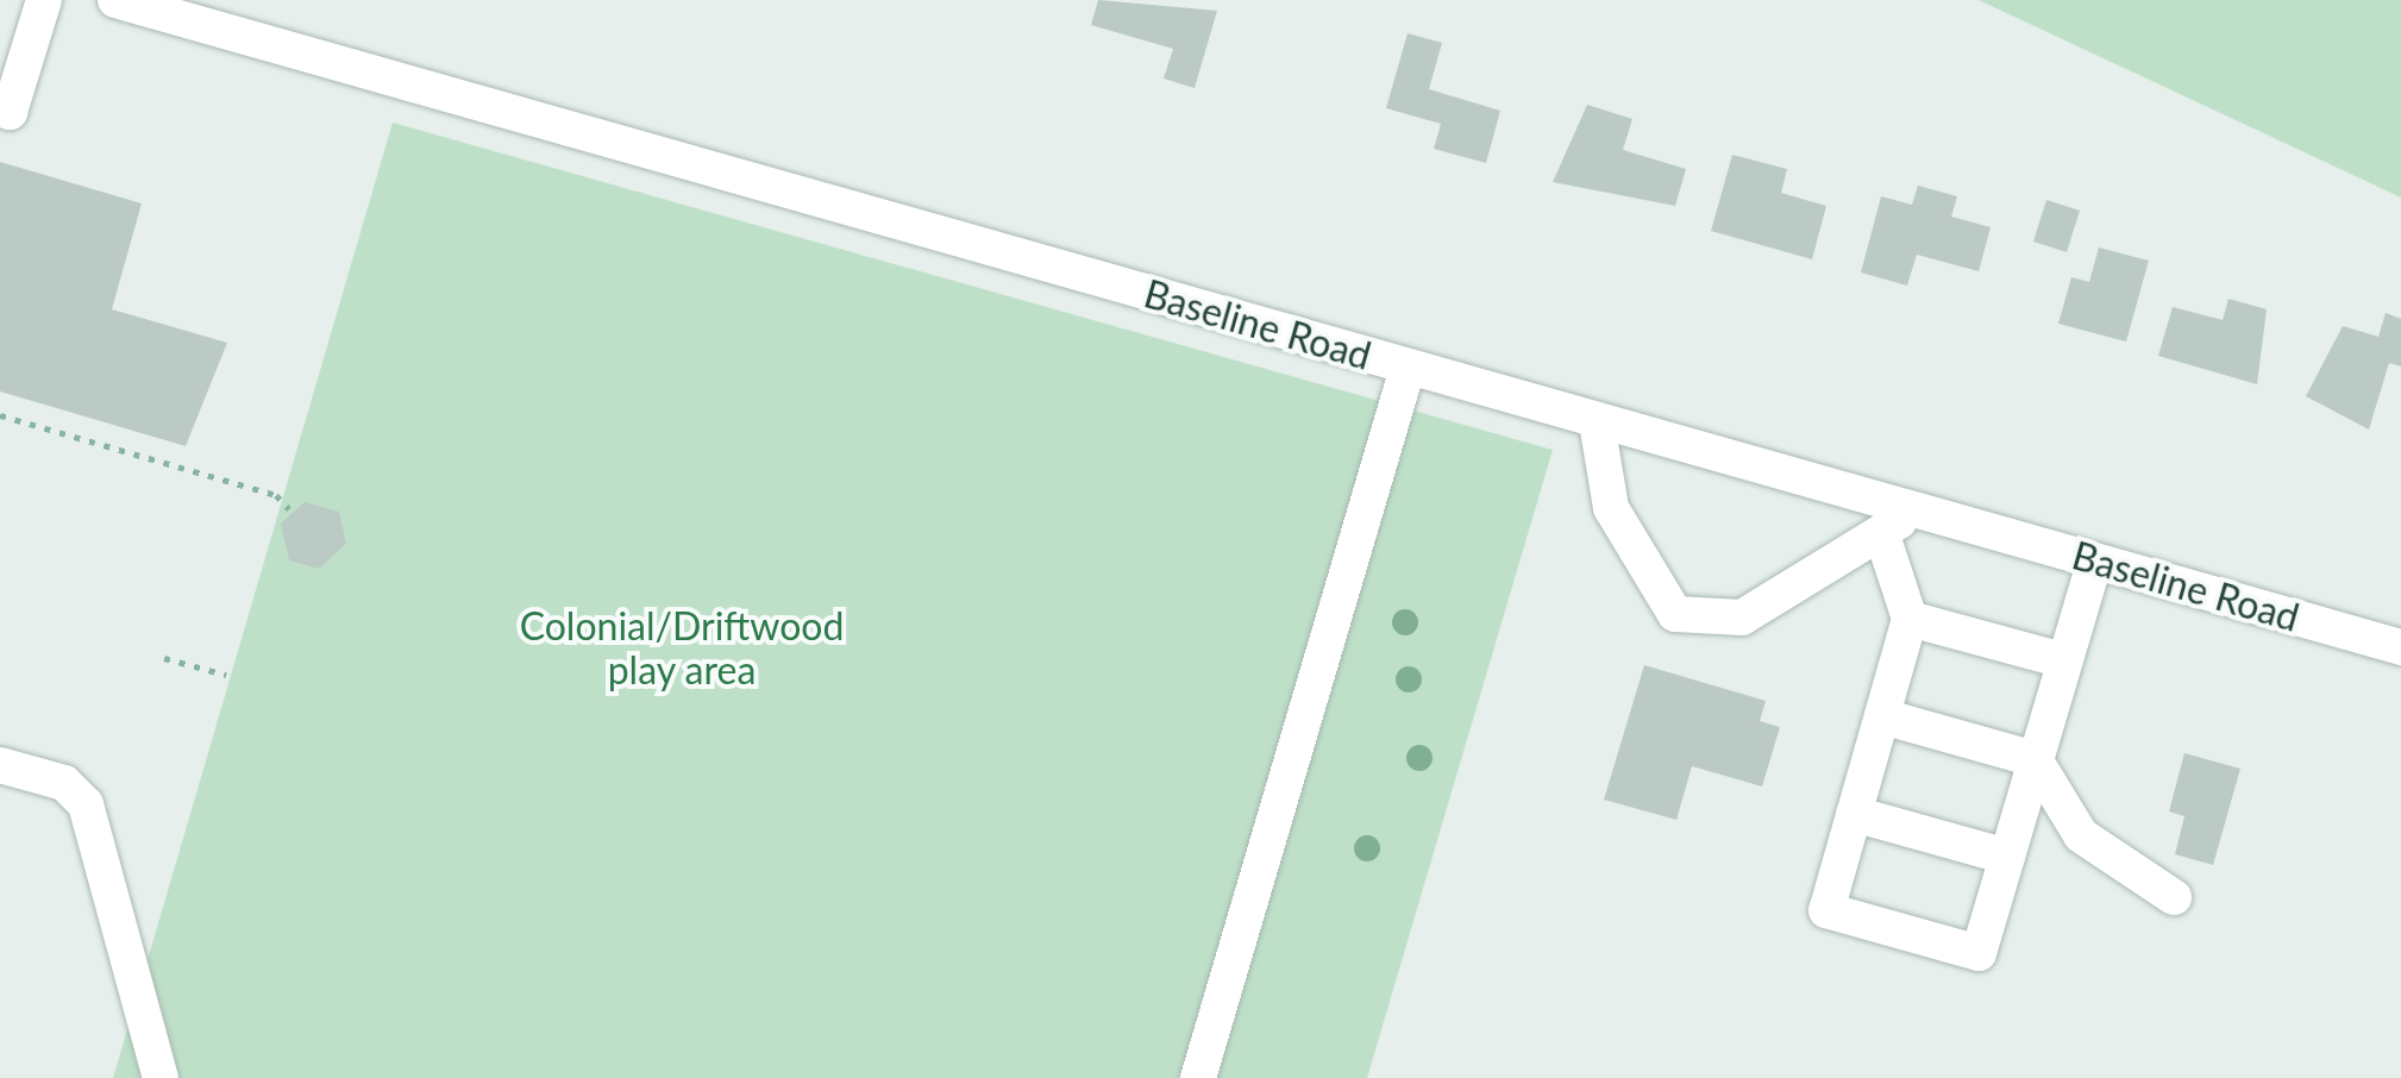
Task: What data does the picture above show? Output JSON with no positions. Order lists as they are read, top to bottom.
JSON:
{
  "streets": {
    "street": ["Baseline Road"]
  },
  "parks": ["Colonial/Driftwood play area"]
}
